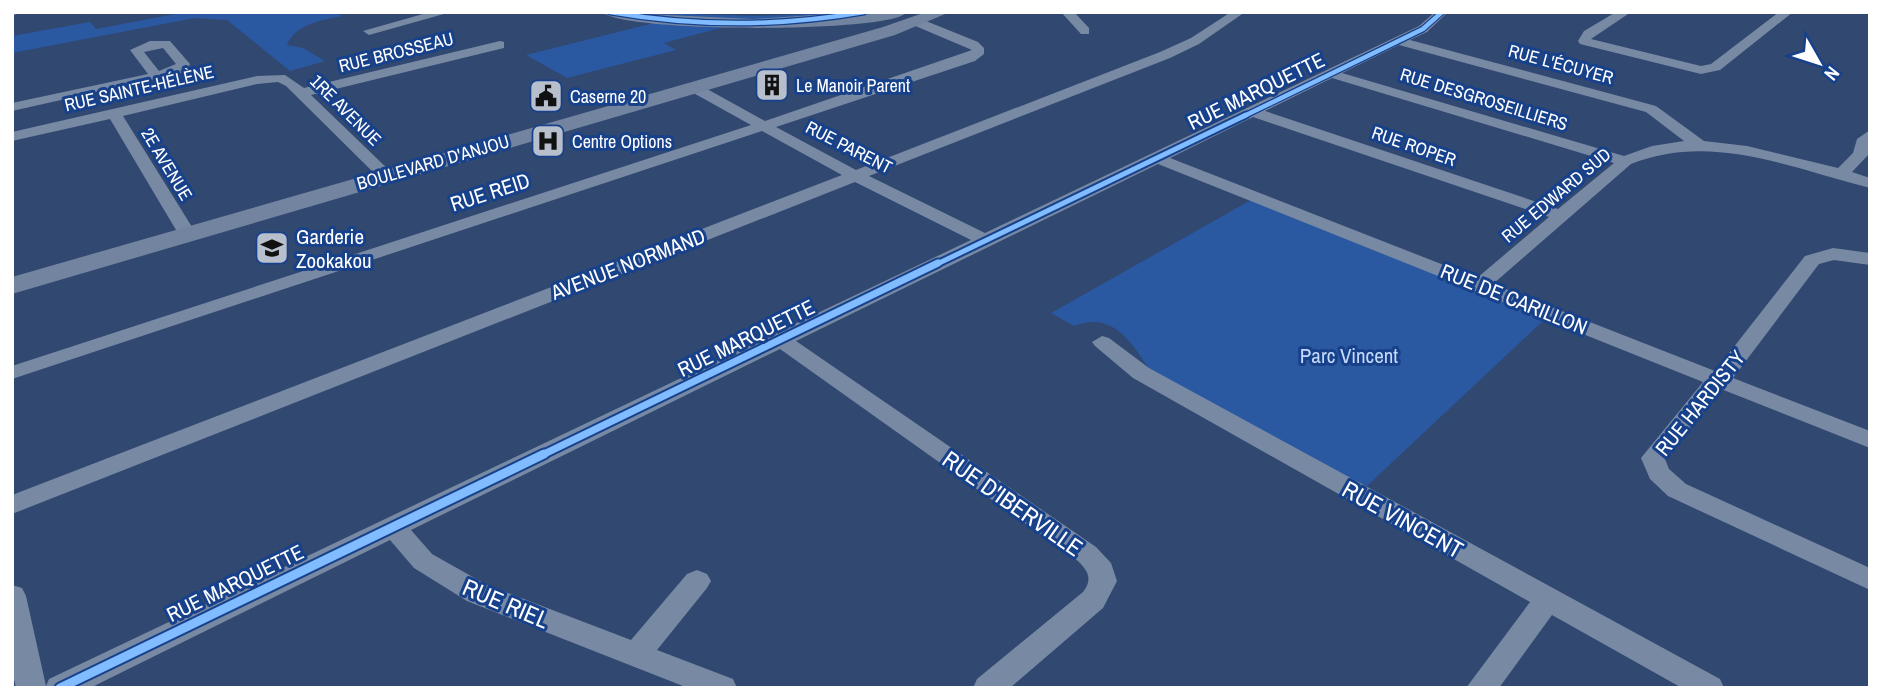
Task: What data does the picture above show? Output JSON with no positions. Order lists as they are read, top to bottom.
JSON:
{
  "streets": {
    "street": [
      "RUE BROSSEAU",
      "RUE L'ÉCUYER",
      "RUE SAINTE-HÉLÈNE",
      "RUE MARQUETTE",
      "RUE DESGROSEILLIERS",
      "1RE AVENUE",
      "RUE ROPER",
      "RUE PARENT",
      "BOULEVARD D'ANJOU",
      "2E AVENUE",
      "RUE REID",
      "RUE EDWARD SUD",
      "AVENUE NORMAND",
      "RUE DE CARILLON",
      "RUE HARDISTY",
      "RUE D'IBERVILLE",
      "RUE VINCENT",
      "RUE RIEL"
    ]
  },
  "crossings": [
    ["RUE BROSSEAU", "1RE AVENUE"],
    ["RUE L'ÉCUYER", "RUE MARQUETTE"],
    ["RUE L'ÉCUYER", "RUE EDWARD SUD"],
    ["RUE SAINTE-HÉLÈNE", "1RE AVENUE"],
    ["RUE SAINTE-HÉLÈNE", "2E AVENUE"],
    ["RUE MARQUETTE", "RUE DESGROSEILLIERS"],
    ["RUE MARQUETTE", "RUE ROPER"],
    ["RUE MARQUETTE", "RUE PARENT"],
    ["RUE MARQUETTE", "RUE DE CARILLON"],
    ["RUE MARQUETTE", "RUE D'IBERVILLE"],
    ["RUE MARQUETTE", "RUE RIEL"],
    ["RUE DESGROSEILLIERS", "RUE EDWARD SUD"],
    ["1RE AVENUE", "BOULEVARD D'ANJOU"],
    ["RUE ROPER", "RUE EDWARD SUD"],
    ["RUE PARENT", "BOULEVARD D'ANJOU"],
    ["RUE PARENT", "RUE REID"],
    ["RUE PARENT", "AVENUE NORMAND"],
    ["BOULEVARD D'ANJOU", "2E AVENUE"],
    ["BOULEVARD D'ANJOU", "RUE REID"],
    ["RUE EDWARD SUD", "RUE DE CARILLON"],
    ["RUE DE CARILLON", "RUE HARDISTY"]
  ],
  "parks": ["Parc Vincent"],
  "places": {
    "building": ["Le Manoir Parent"],
    "public building": ["Caserne 20"],
    "hospital": ["Centre Options"],
    "school or university": ["Garderie Zookakou"]
  },
  "north": "bottom right"
}
